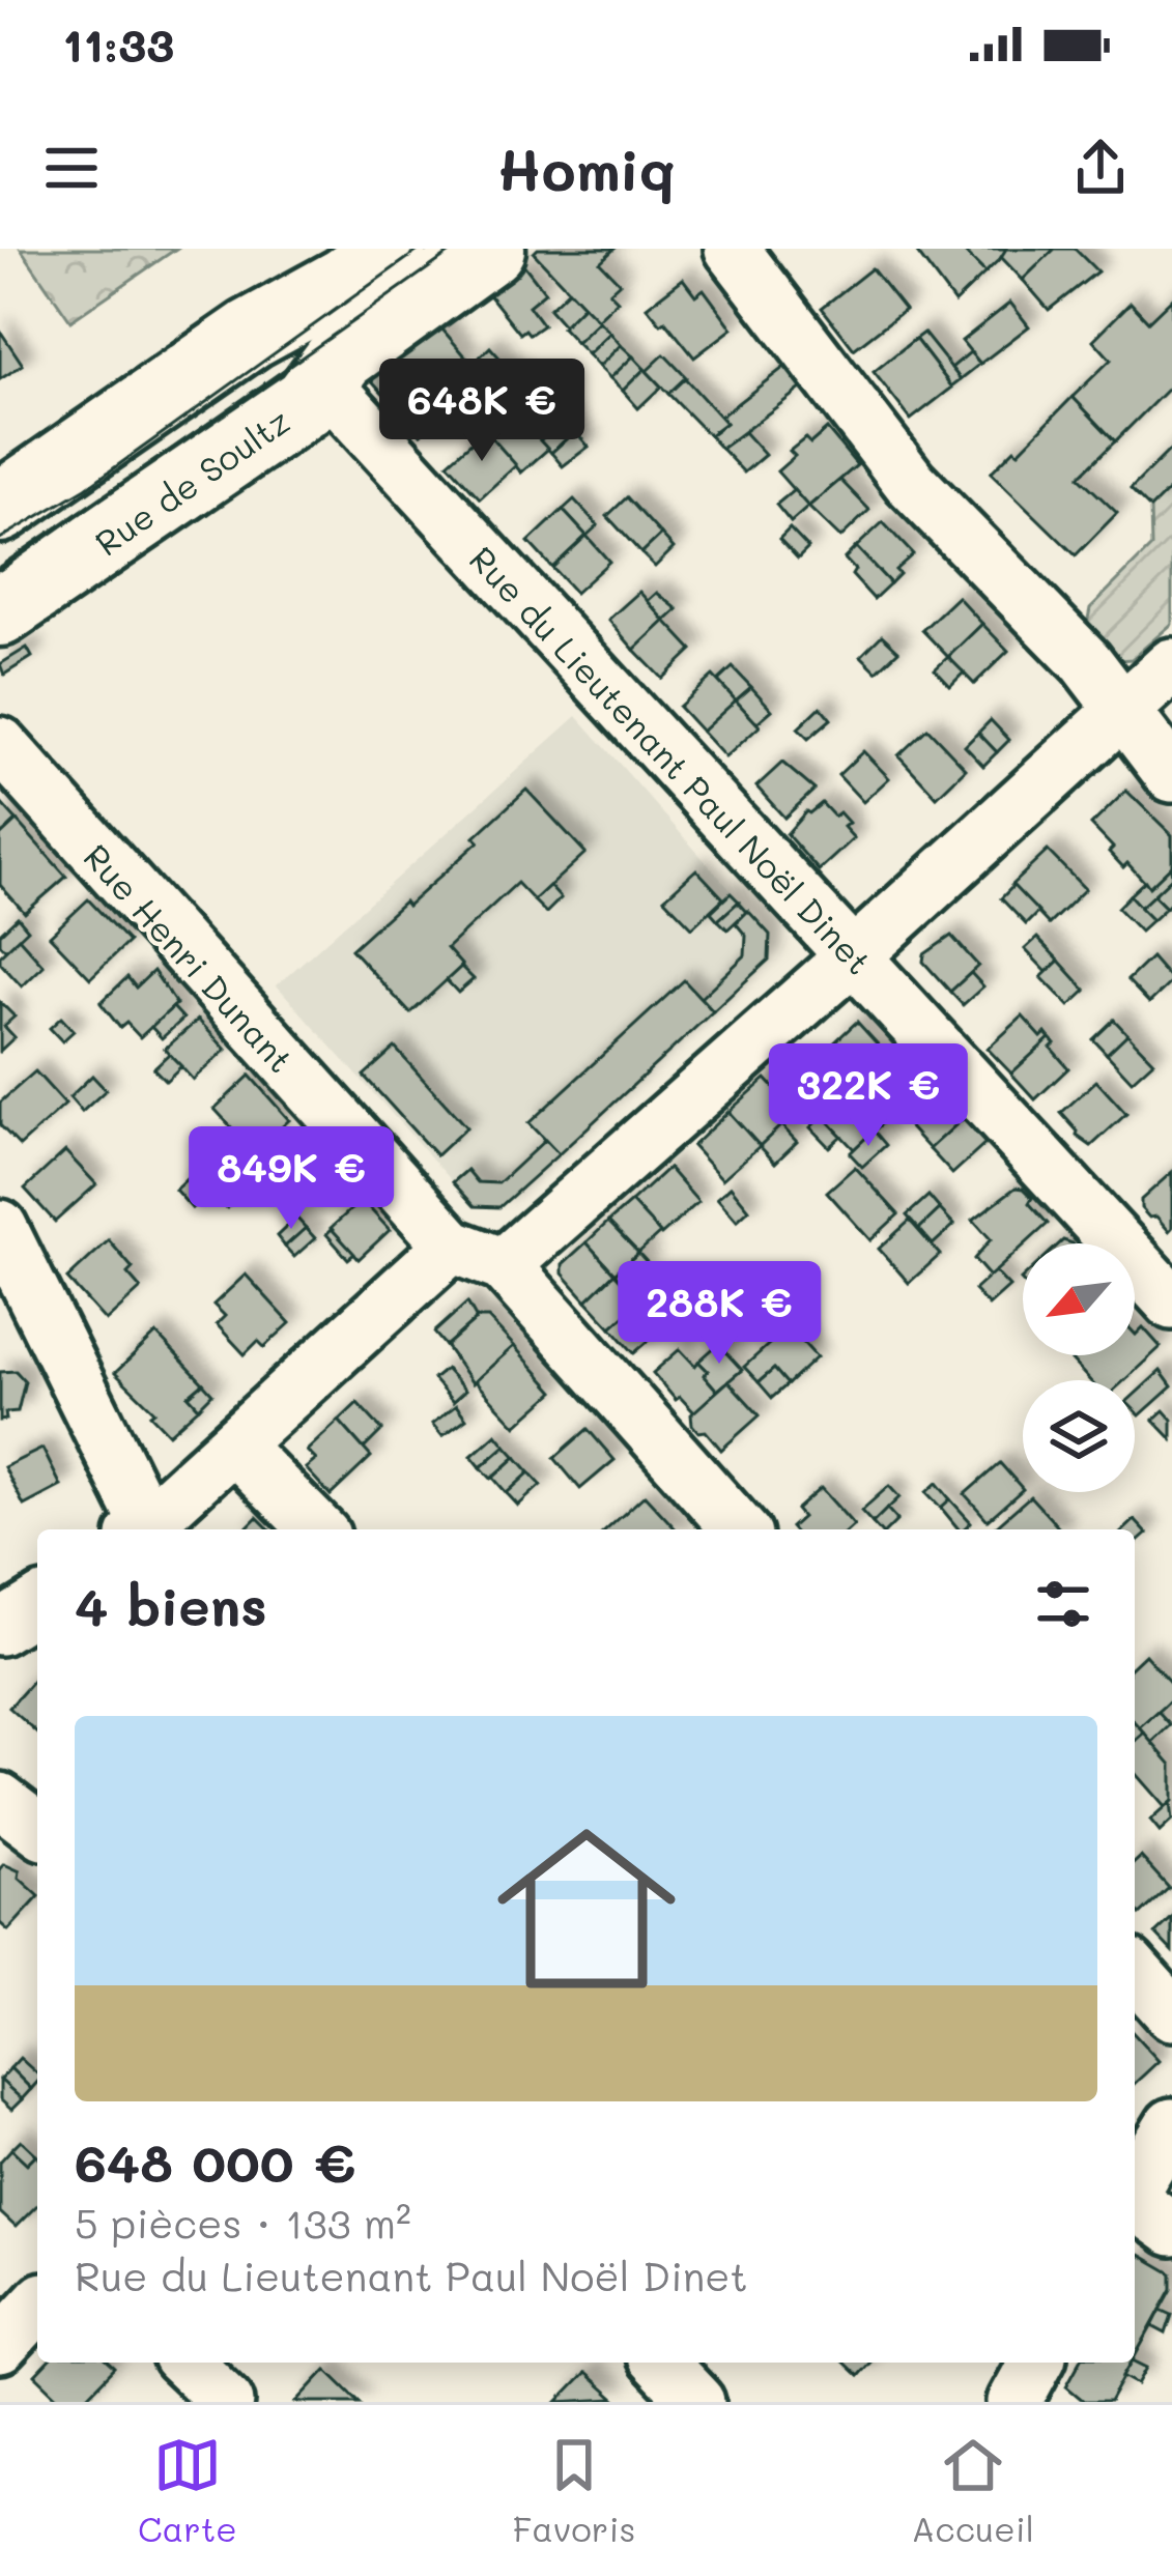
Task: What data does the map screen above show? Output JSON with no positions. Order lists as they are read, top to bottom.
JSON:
{
  "streets": {
    "main road": ["Rue de Soultz"],
    "street": ["Rue du Lieutenant Paul Noël Dinet", "Rue Henri Dunant"]
  },
  "crossings": [
    ["Rue de Soultz", "Rue du Lieutenant Paul Noël Dinet"]
  ],
  "north": "bottom left",
  "page": {
    "status": "11:33",
    "header": "Homiq",
    "price": [
      "648K €",
      "322K €",
      "849K €",
      "288K €"
    ],
    "heading": "4 biens",
    "list": [
      {
        "name": "648 000 €",
        "note": "5 pièces · 133 m² · Rue du Lieutenant Paul Noël Dinet"
      }
    ],
    "tabs": ["Carte", "Favoris", "Accueil"]
  }
}
